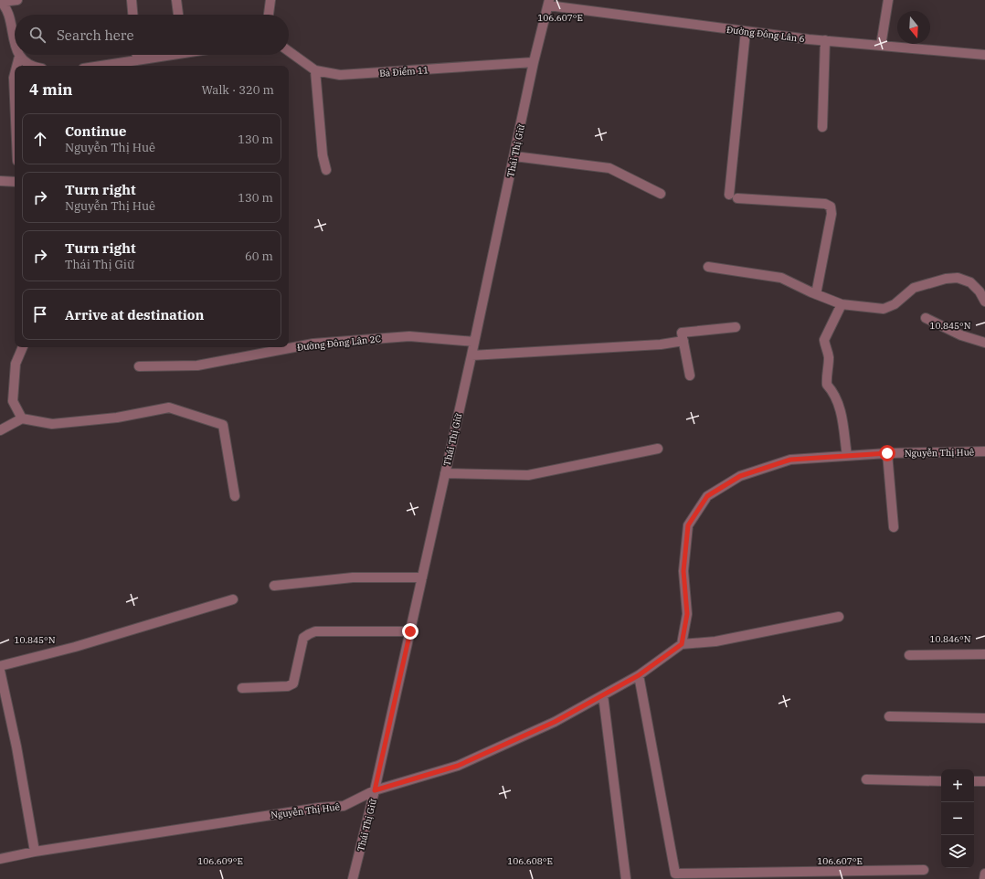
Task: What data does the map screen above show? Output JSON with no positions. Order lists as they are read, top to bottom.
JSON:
{
  "streets": {
    "street": [
      "Đường Đông Lân 6",
      "Bà Điểm 11",
      "Thái Thị Giữ",
      "Đường Đông Lân 2C",
      "Nguyễn Thị Huê"
    ]
  },
  "crossings": [
    ["Đường Đông Lân 6", "Thái Thị Giữ"],
    ["Bà Điểm 11", "Thái Thị Giữ"],
    ["Thái Thị Giữ", "Đường Đông Lân 2C"],
    ["Thái Thị Giữ", "Nguyễn Thị Huê"]
  ],
  "north": "bottom",
  "page": {
    "search": "Search here",
    "heading": ["4 min", "Walk · 320 m"],
    "list": [
      ["Continue", "Nguyễn Thị Huê", "130 m"],
      ["Turn right", "Nguyễn Thị Huê", "130 m"],
      ["Turn right", "Thái Thị Giữ", "60 m"],
      "Arrive at destination"
    ],
    "map_buttons": ["+", "−"]
  },
  "coordinates": [
    "106.607°E",
    "10.845°N",
    "10.846°N",
    "106.609°E",
    "106.608°E"
  ]
}
